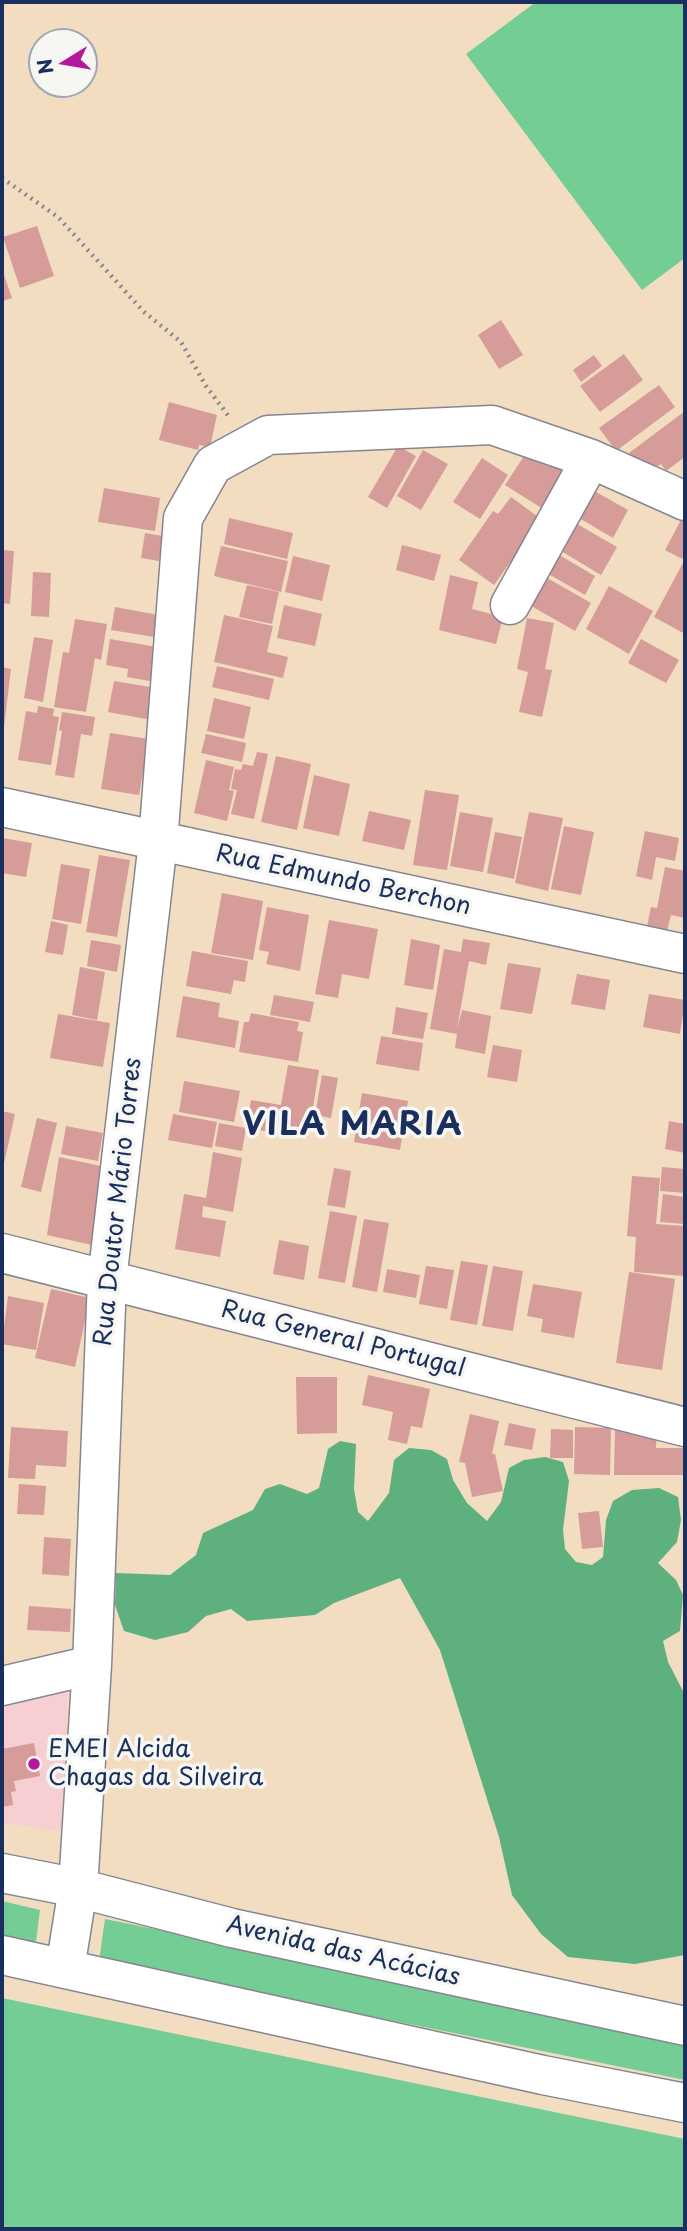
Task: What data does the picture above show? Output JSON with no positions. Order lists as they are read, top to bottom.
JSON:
{
  "streets": {
    "street": [
      "Rua Edmundo Berchon",
      "Rua Doutor Mário Torres",
      "Rua General Portugal",
      "Avenida das Acácias"
    ]
  },
  "crossings": [
    ["Rua Edmundo Berchon", "Rua Doutor Mário Torres"],
    ["Rua Doutor Mário Torres", "Rua General Portugal"],
    ["Rua Doutor Mário Torres", "Avenida das Acácias"]
  ],
  "districts": ["VILA MARIA"],
  "places": ["EMEI Alcida Chagas da Silveira"],
  "north": "left"
}
